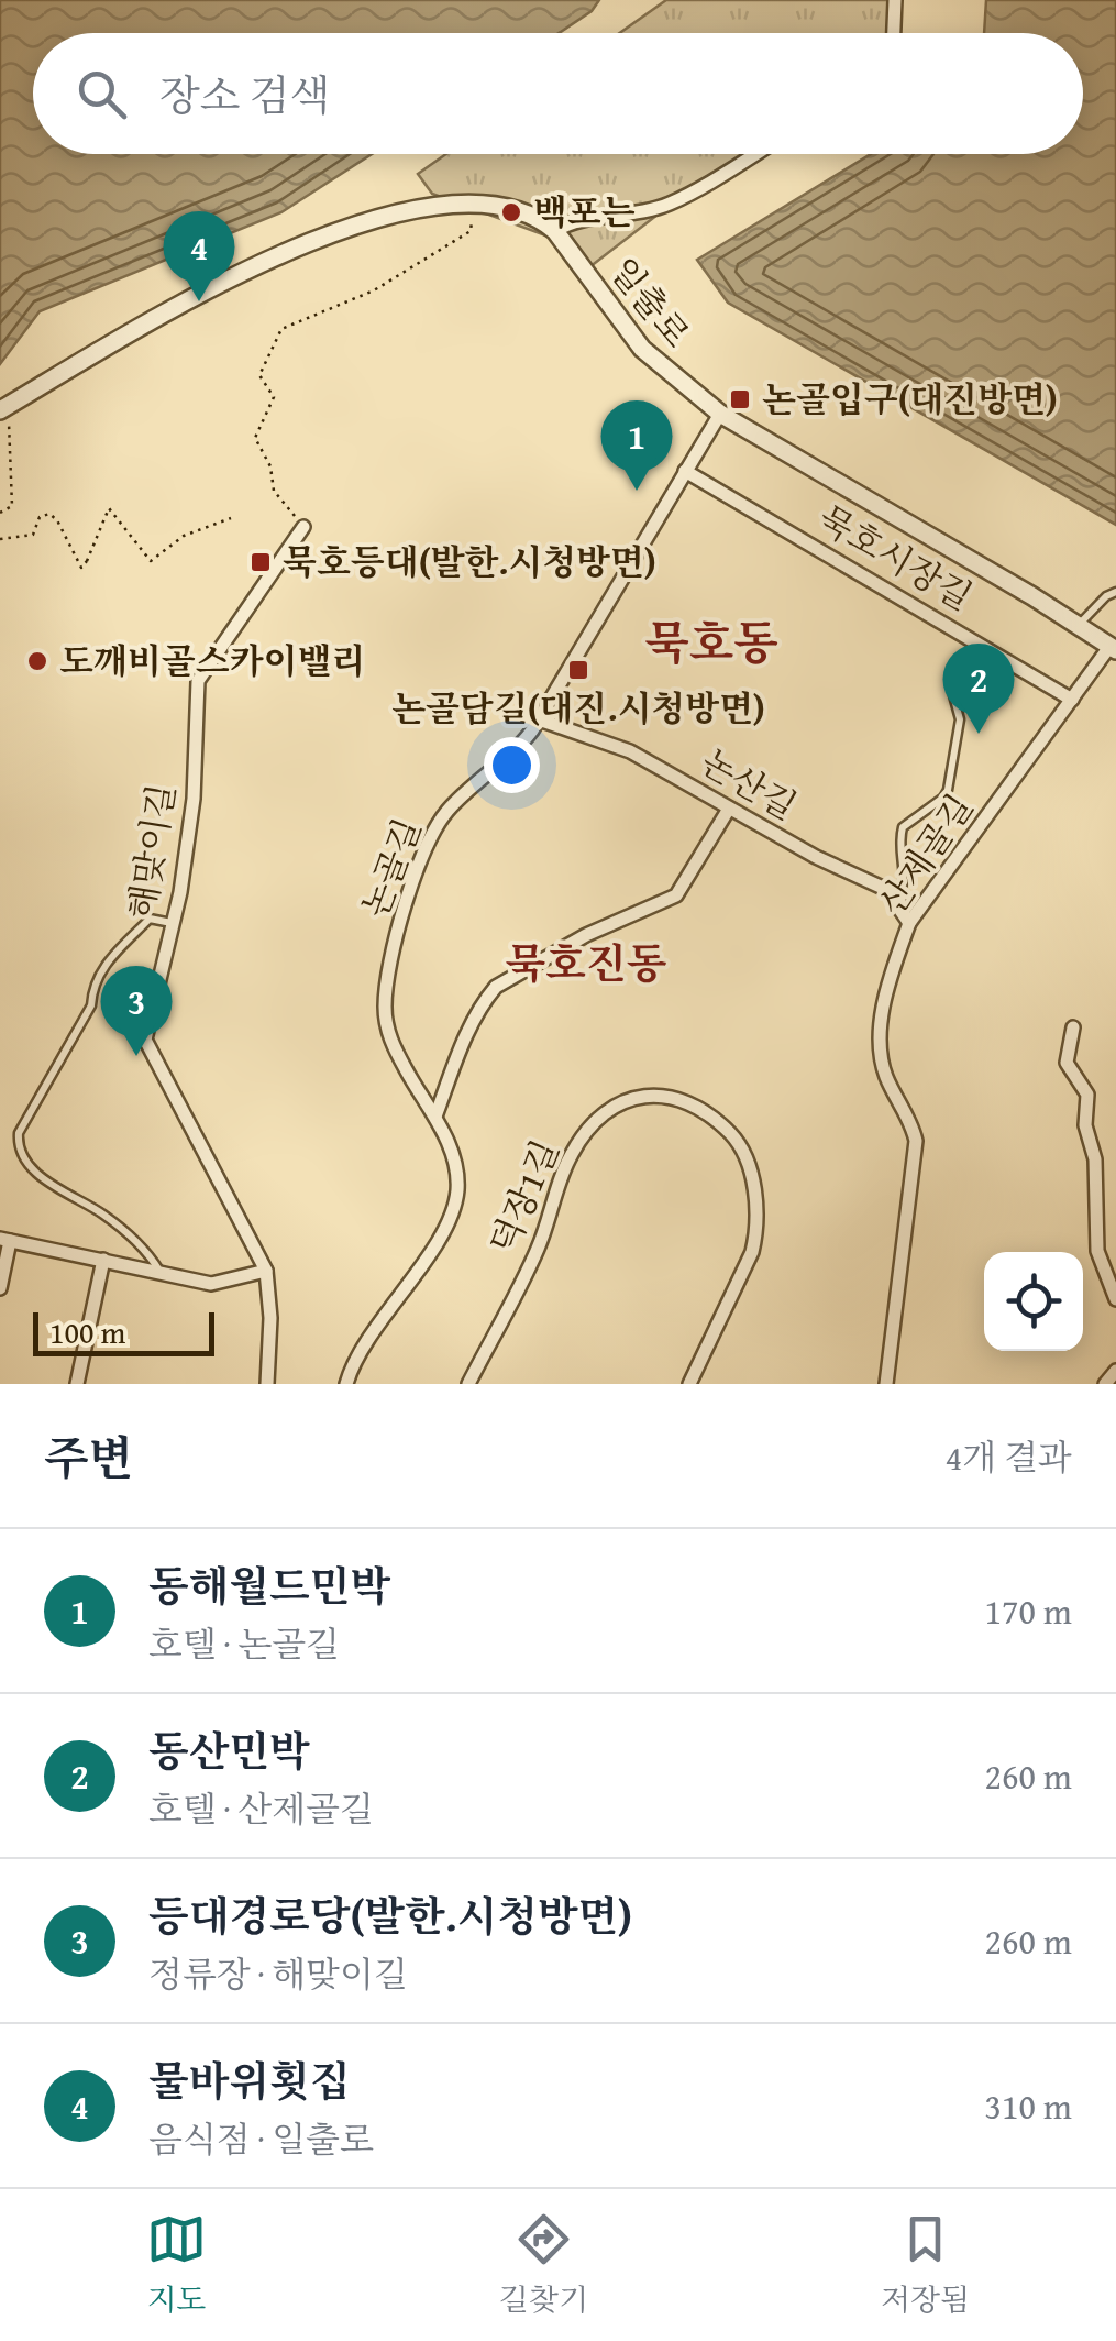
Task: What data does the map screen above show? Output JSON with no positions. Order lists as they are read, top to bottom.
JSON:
{
  "streets": {
    "street": [
      "일출로",
      "묵호시장길",
      "논산길",
      "해맞이길",
      "산제골길",
      "논골길",
      "덕장1길"
    ]
  },
  "crossings": [
    ["일출로", "산제골길"],
    ["일출로", "논골길"],
    ["묵호시장길", "산제골길"],
    ["묵호시장길", "논골길"],
    ["논산길", "논골길"]
  ],
  "districts": ["묵호동", "묵호진동"],
  "places": {
    "other": ["백포는", "도깨비골스카이밸리"],
    "transit": ["논골입구(대진방면)", "묵호등대(발한.시청방면)", "논골담길(대진.시청방면)"]
  },
  "scale_bar": "100 m",
  "page": {
    "search": "장소 검색",
    "pins": [
      "4",
      "1",
      "2",
      "3"
    ],
    "scale": "100 m",
    "heading": ["주변", "4개 결과"],
    "list": [
      {
        "mark": "1",
        "name": "동해월드민박",
        "note": "호텔 · 논골길",
        "value": "170 m"
      },
      {
        "mark": "2",
        "name": "동산민박",
        "note": "호텔 · 산제골길",
        "value": "260 m"
      },
      {
        "mark": "3",
        "name": "등대경로당(발한.시청방면)",
        "note": "정류장 · 해맞이길",
        "value": "260 m"
      },
      {
        "mark": "4",
        "name": "물바위횟집",
        "note": "음식점 · 일출로",
        "value": "310 m"
      }
    ],
    "nav": ["지도", "길찾기", "저장됨"]
  }
}
